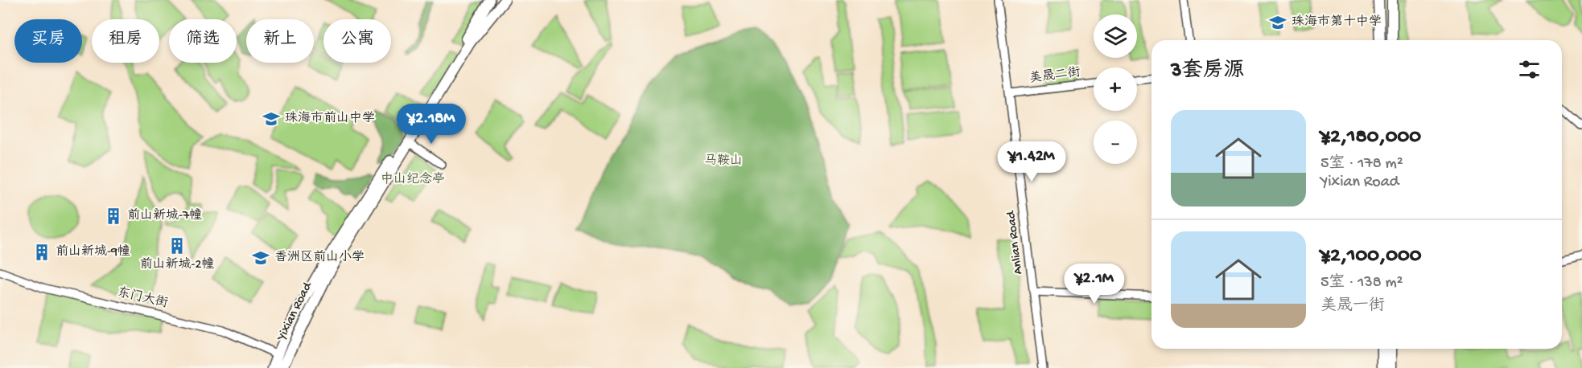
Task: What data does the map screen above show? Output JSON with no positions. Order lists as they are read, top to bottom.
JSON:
{
  "streets": {
    "main road": ["Yixian Road"],
    "street": ["美晟二街", "Anlian Road", "东门大街"]
  },
  "crossings": [
    ["美晟二街", "Anlian Road"],
    ["东门大街", "Yixian Road"]
  ],
  "parks": ["马鞍山", "中山纪念亭"],
  "places": {
    "school or university": ["珠海市第十中学", "珠海市前山中学", "香洲区前山小学"],
    "building": ["前山新城-7幢", "前山新城-2幢", "前山新城-9幢"]
  },
  "page": {
    "map_buttons": ["+", "−"],
    "chip": [
      "买房",
      "租房",
      "筛选",
      "新上",
      "公寓"
    ],
    "heading": "3套房源",
    "list": [
      {
        "name": "¥2,180,000",
        "note": "5室 · 178 m² · Yixian Road"
      },
      {
        "name": "¥2,100,000",
        "note": "5室 · 138 m² · 美晟一街"
      }
    ],
    "price": ["¥2.18M", "¥1.42M", "¥2.1M"]
  }
}
